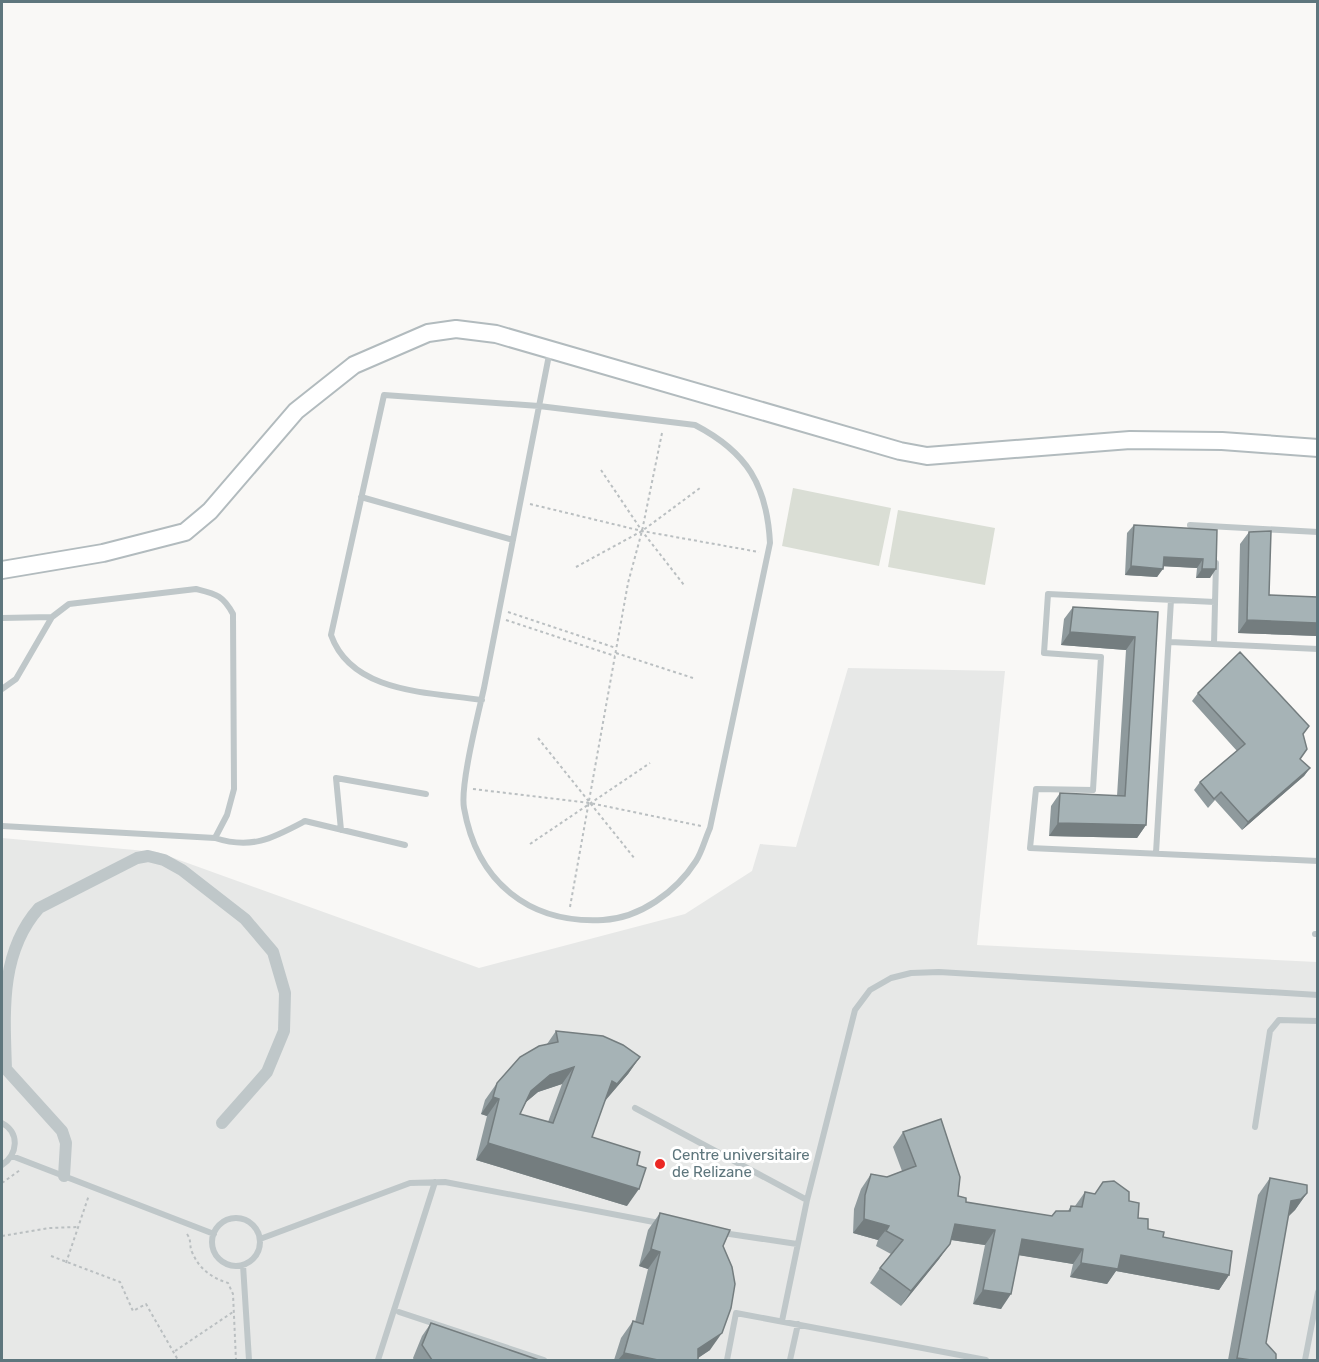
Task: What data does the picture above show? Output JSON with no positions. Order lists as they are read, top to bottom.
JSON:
{
  "places": ["Centre universitaire de Relizane"]
}
